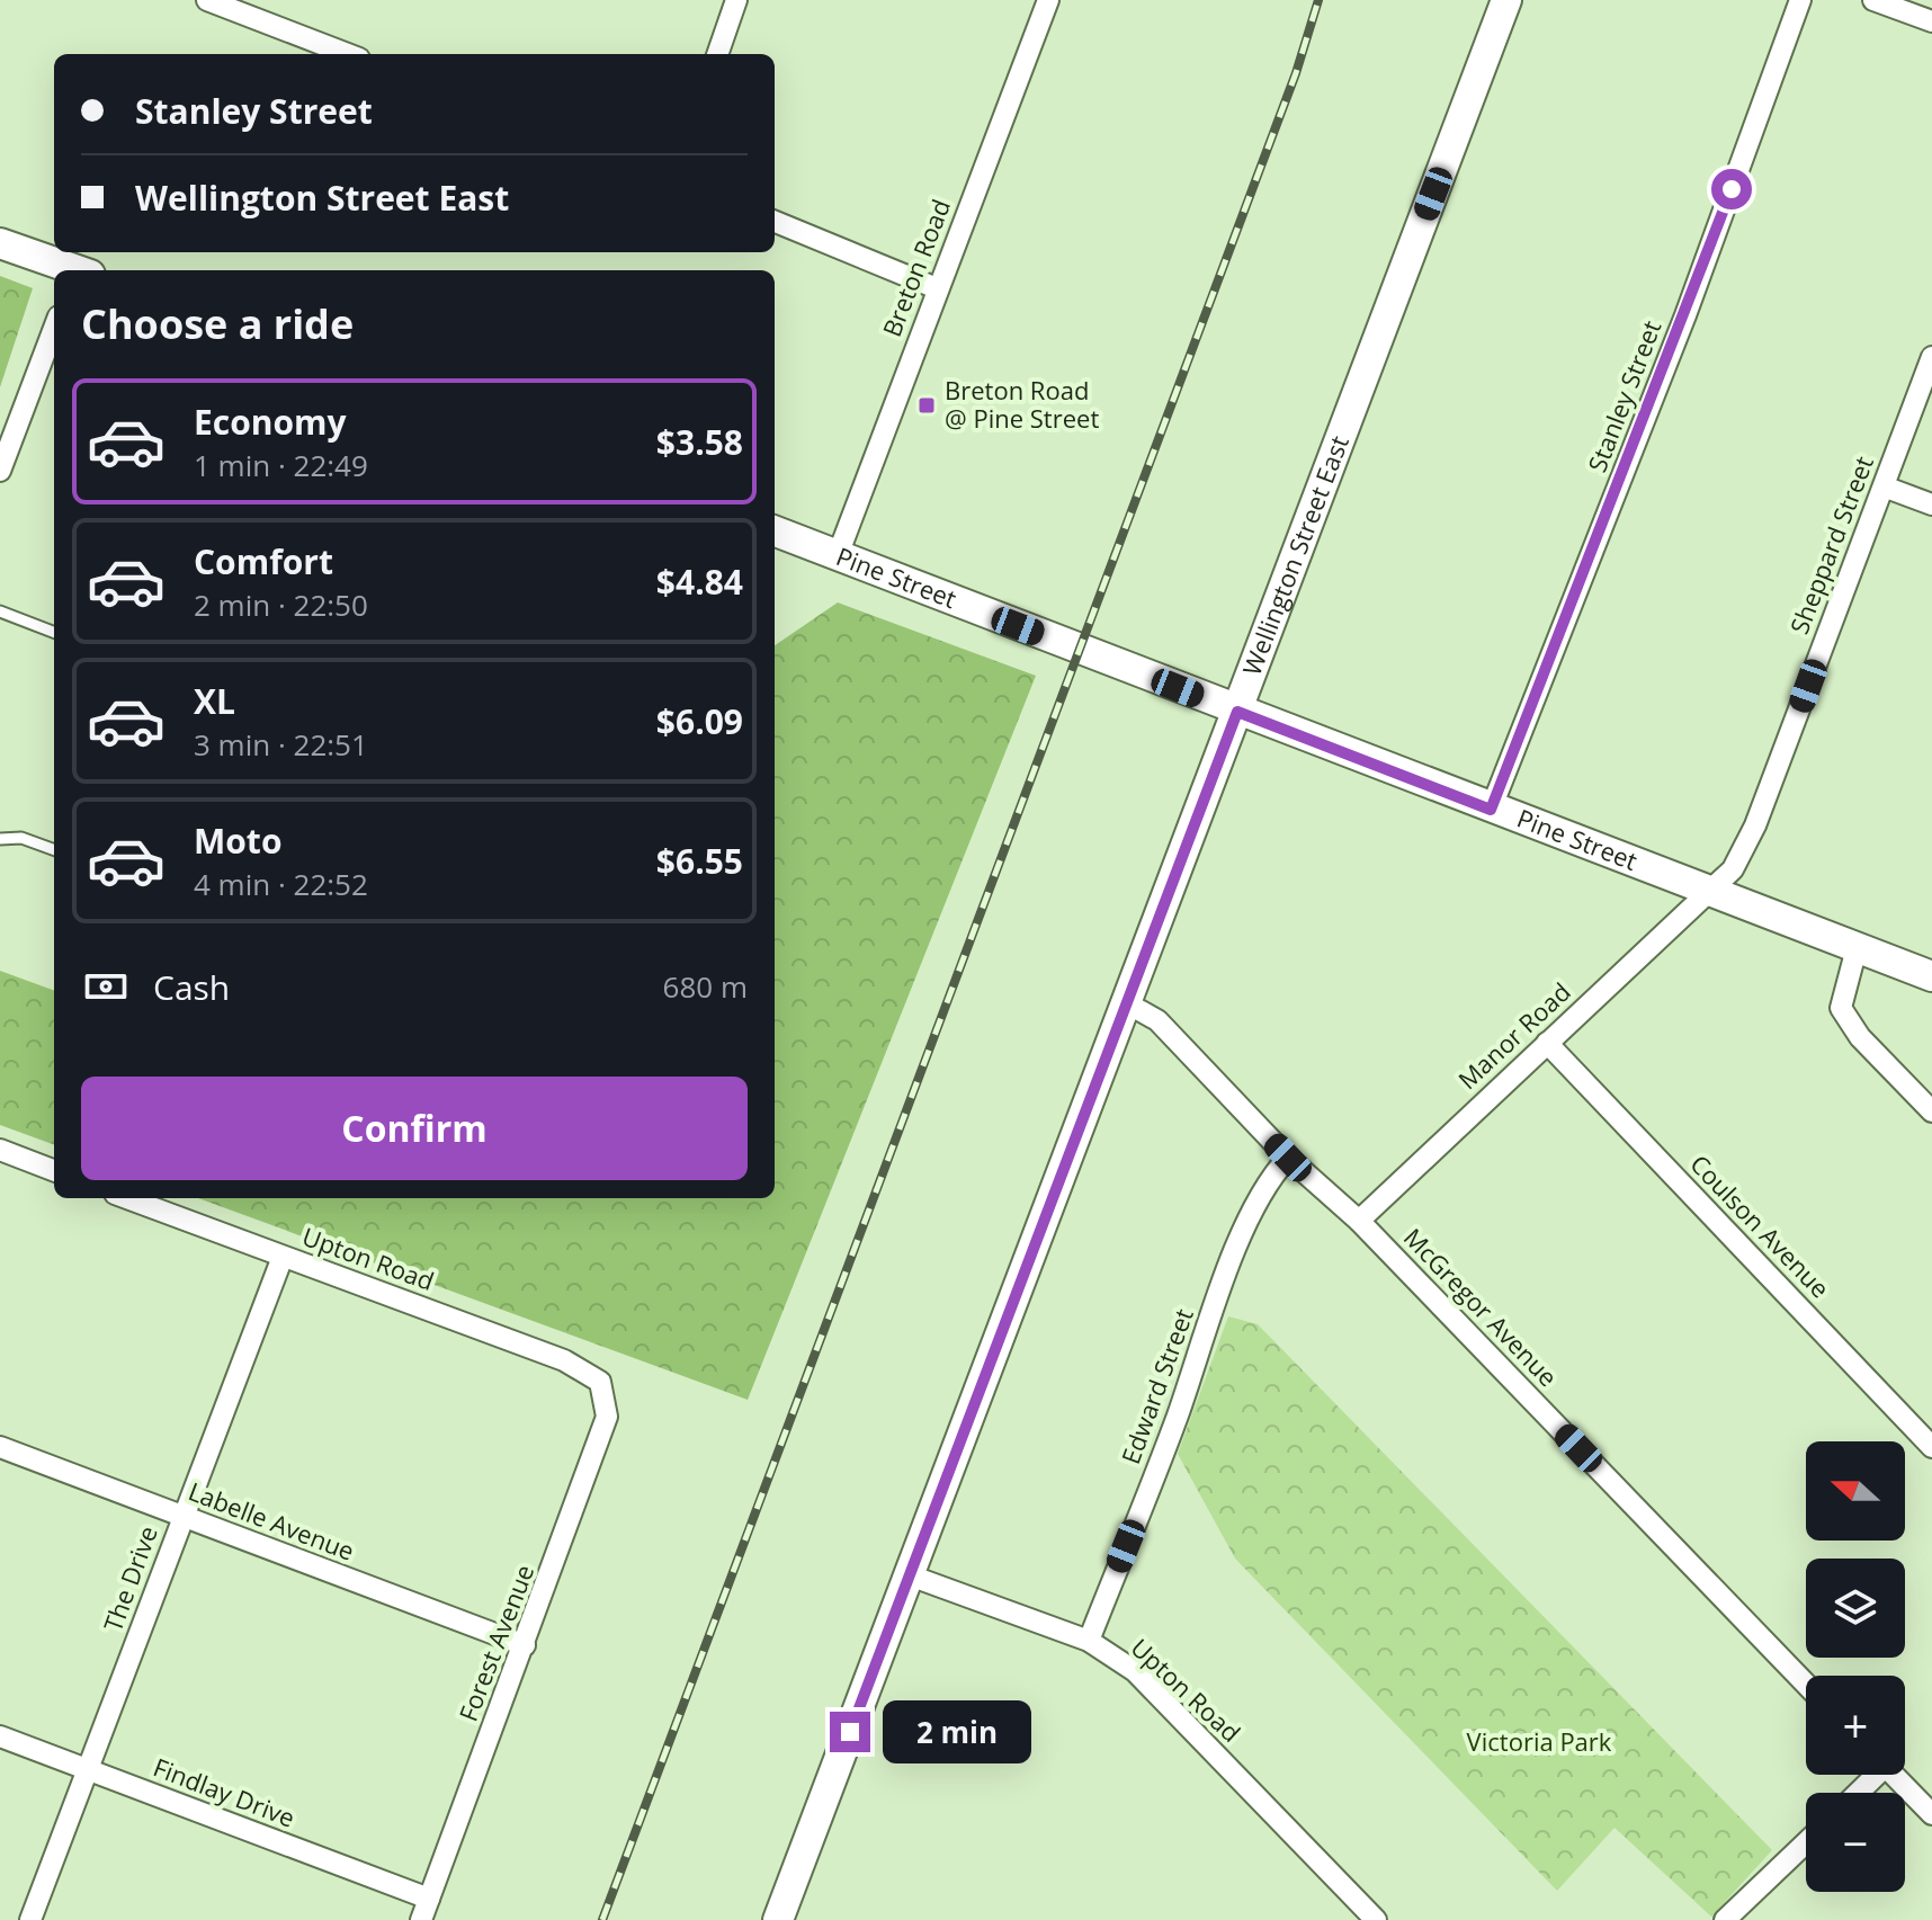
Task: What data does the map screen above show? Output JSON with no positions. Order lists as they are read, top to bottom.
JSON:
{
  "streets": {
    "main road": ["Wellington Street East", "Pine Street"],
    "street": [
      "Breton Road",
      "Stanley Street",
      "Sheppard Street",
      "Manor Road",
      "Coulson Avenue",
      "Upton Road",
      "McGregor Avenue",
      "Edward Street",
      "Labelle Avenue",
      "The Drive",
      "Forest Avenue",
      "Findlay Drive"
    ]
  },
  "crossings": [
    ["Breton Road", "Pine Street"],
    ["Stanley Street", "Pine Street"],
    ["Sheppard Street", "Pine Street"],
    ["Sheppard Street", "Manor Road"],
    ["Wellington Street East", "Pine Street"],
    ["Wellington Street East", "Upton Road"],
    ["Wellington Street East", "McGregor Avenue"],
    ["Pine Street", "Manor Road"],
    ["Manor Road", "Coulson Avenue"],
    ["Manor Road", "McGregor Avenue"],
    ["Upton Road", "Edward Street"],
    ["Upton Road", "The Drive"],
    ["Upton Road", "Forest Avenue"],
    ["McGregor Avenue", "Edward Street"],
    ["Labelle Avenue", "The Drive"],
    ["Labelle Avenue", "Forest Avenue"],
    ["The Drive", "Findlay Drive"],
    ["Forest Avenue", "Findlay Drive"]
  ],
  "parks": ["Victoria Park"],
  "places": {
    "transit": ["Breton Road @ Pine Street"]
  },
  "north": "left",
  "page": {
    "banner": ["Stanley Street", "Wellington Street East"],
    "heading": "Choose a ride",
    "list": [
      {
        "name": "Economy",
        "note": "1 min · 22:49",
        "value": "$3.58"
      },
      {
        "name": "Comfort",
        "note": "2 min · 22:50",
        "value": "$4.84"
      },
      {
        "name": "XL",
        "note": "3 min · 22:51",
        "value": "$6.09"
      },
      {
        "name": "Moto",
        "note": "4 min · 22:52",
        "value": "$6.55"
      }
    ],
    "pay": ["Cash", "680 m"],
    "buttons": "Confirm",
    "map_buttons": ["+", "−"],
    "bubble": "2 min"
  }
}
